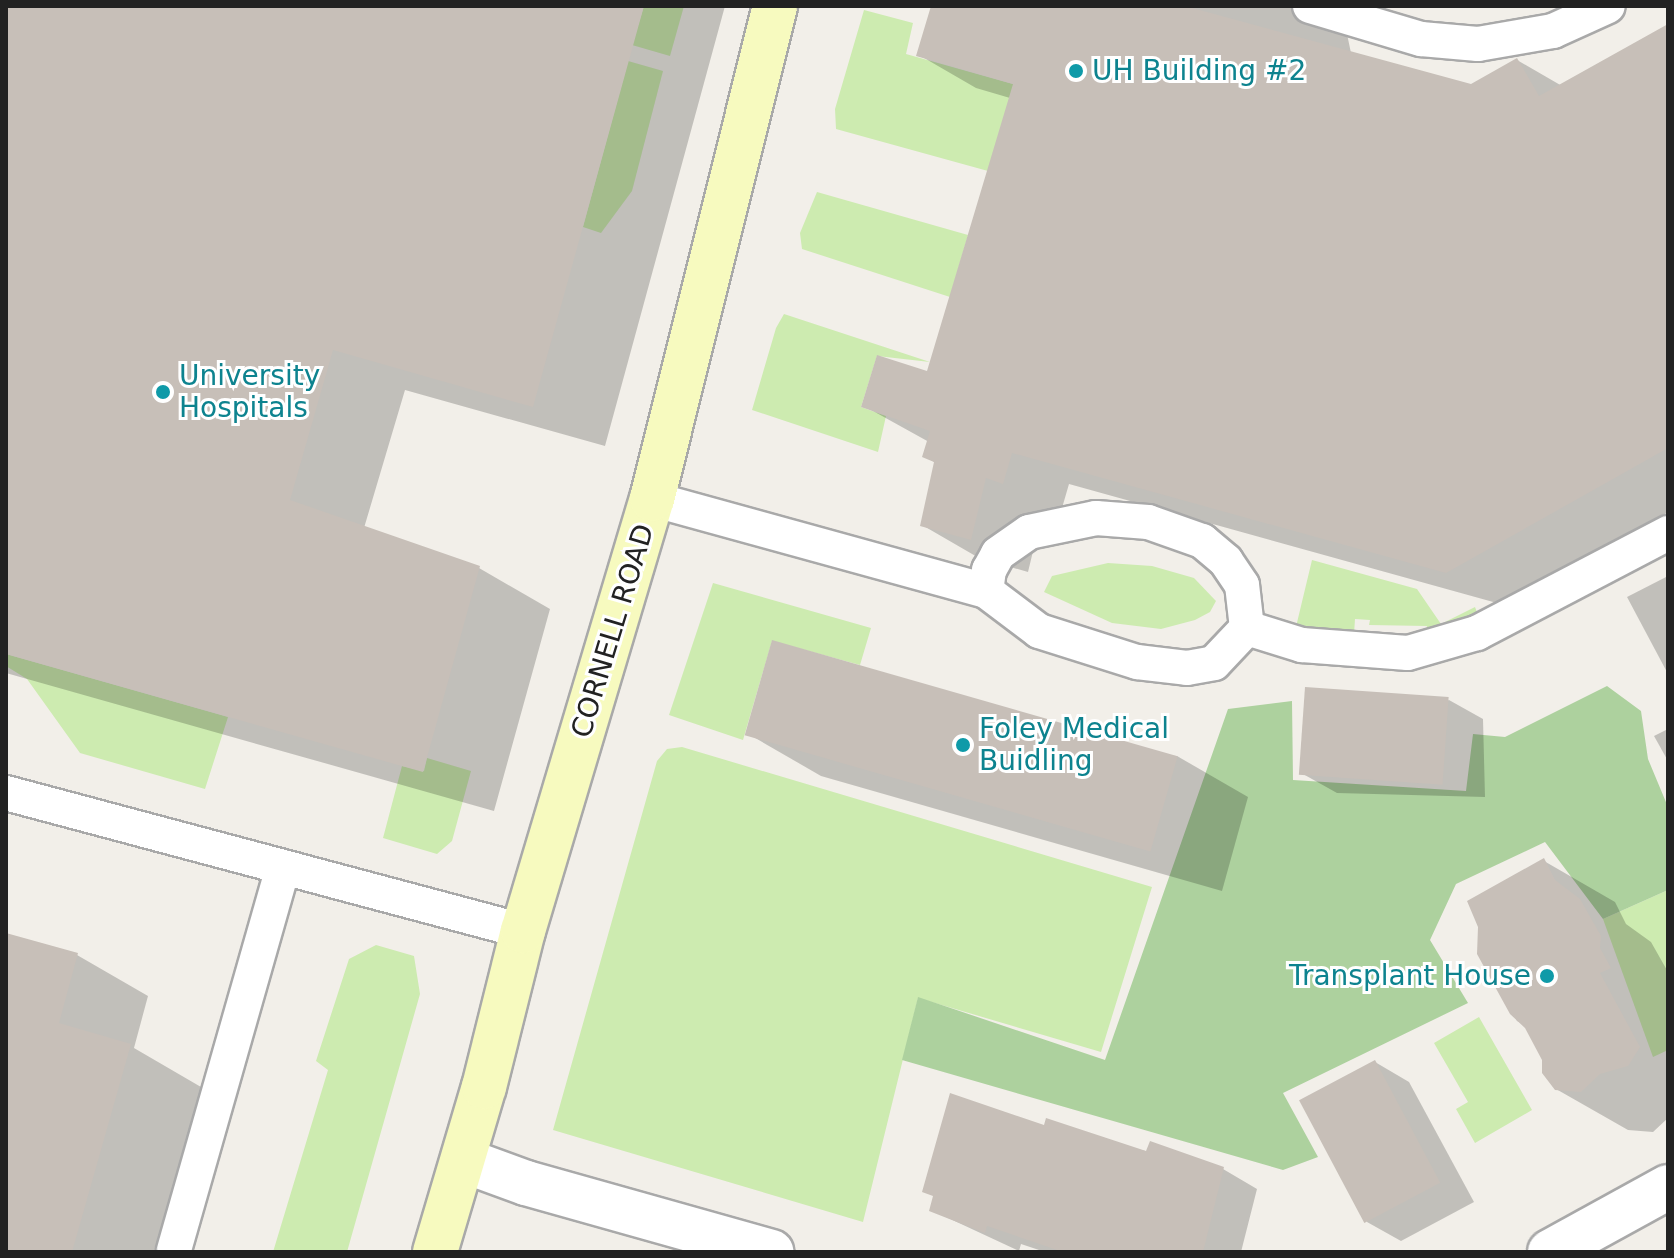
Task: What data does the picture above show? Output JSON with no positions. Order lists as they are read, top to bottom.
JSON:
{
  "streets": {
    "street": ["CORNELL ROAD"]
  },
  "places": [
    "UH Building #2",
    "University Hospitals",
    "Foley Medical Buidling",
    "Transplant House"
  ]
}
